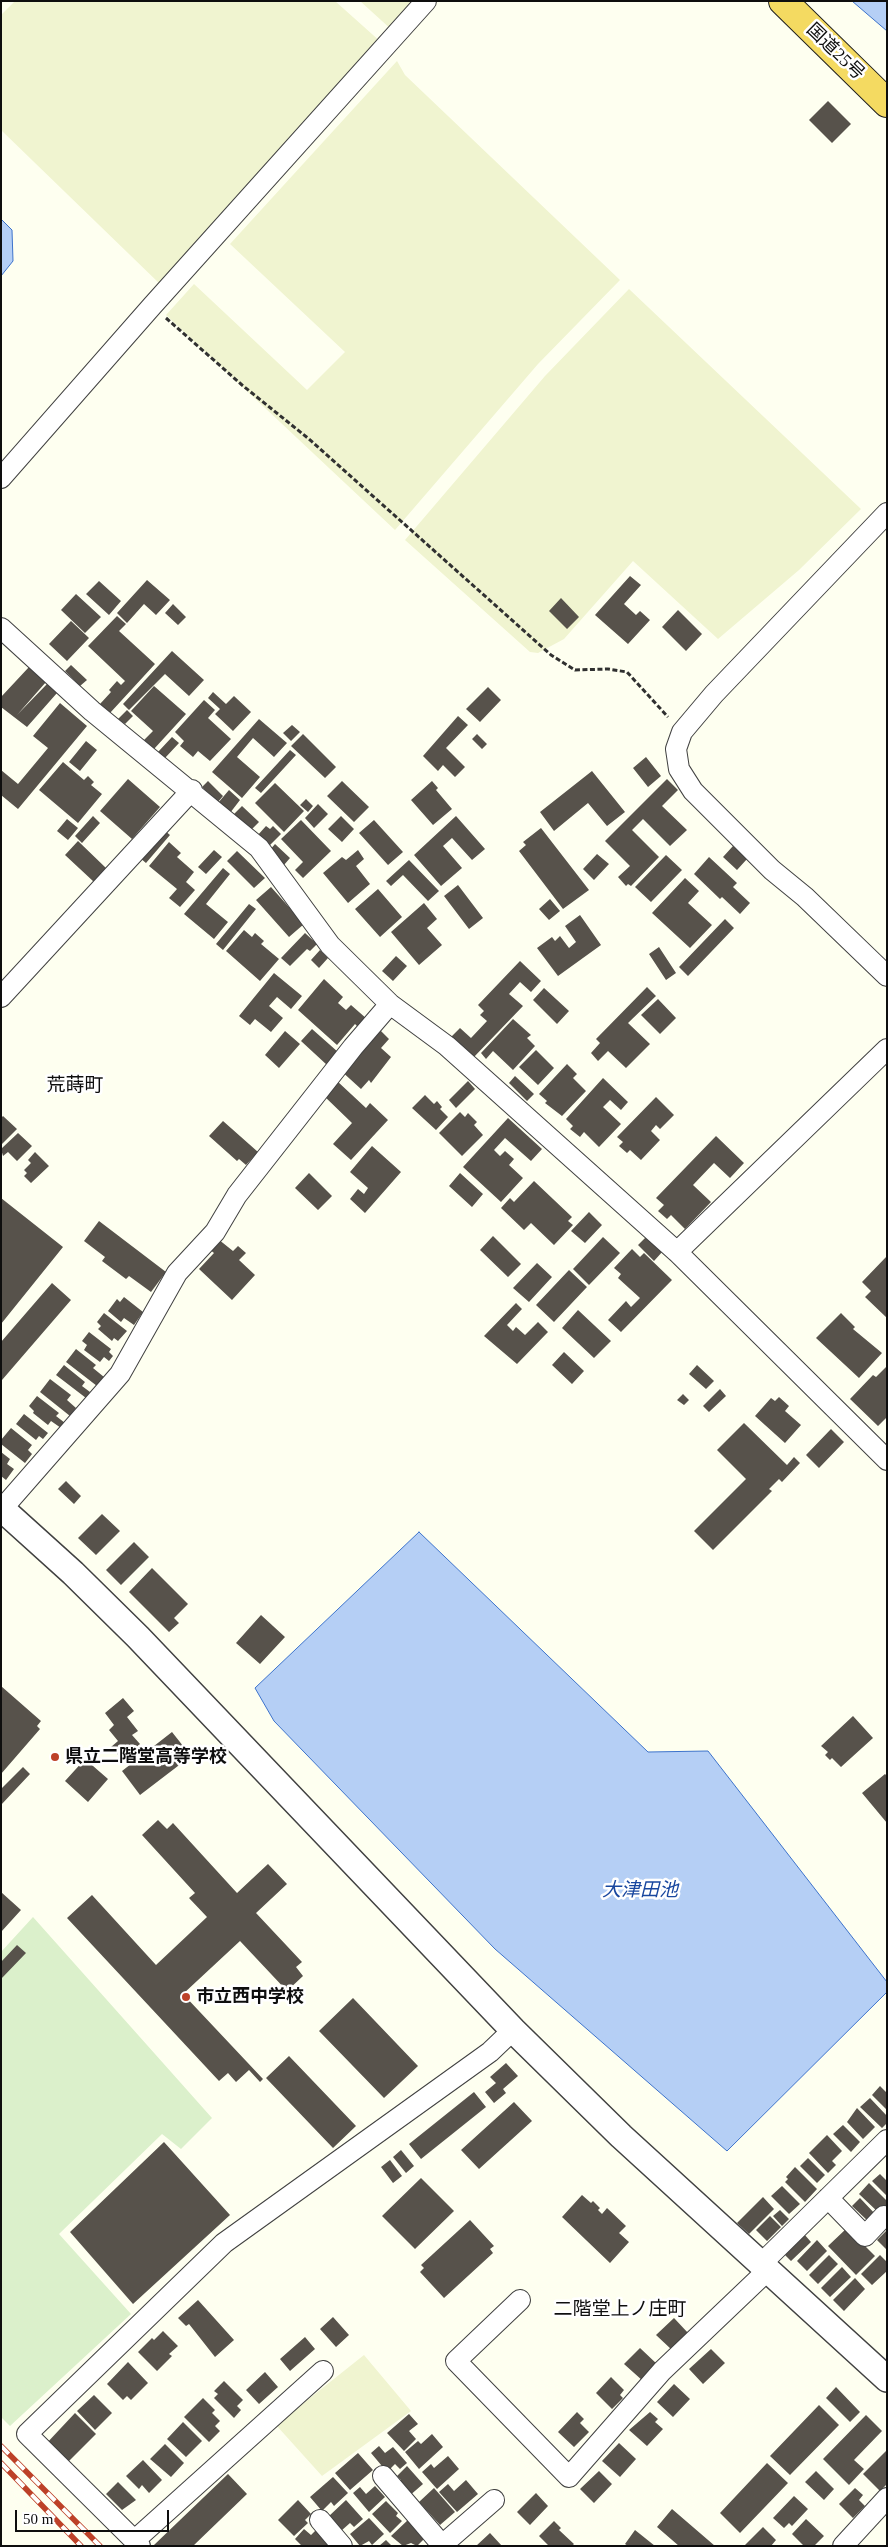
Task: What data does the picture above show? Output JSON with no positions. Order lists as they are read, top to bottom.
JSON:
{
  "streets": {
    "highway": ["国道25号"]
  },
  "districts": ["荒蒔町", "二階堂上ノ庄町"],
  "water": ["大津田池"],
  "places": ["県立二階堂高等学校", "市立西中学校"],
  "scale_bar": "50 m"
}
